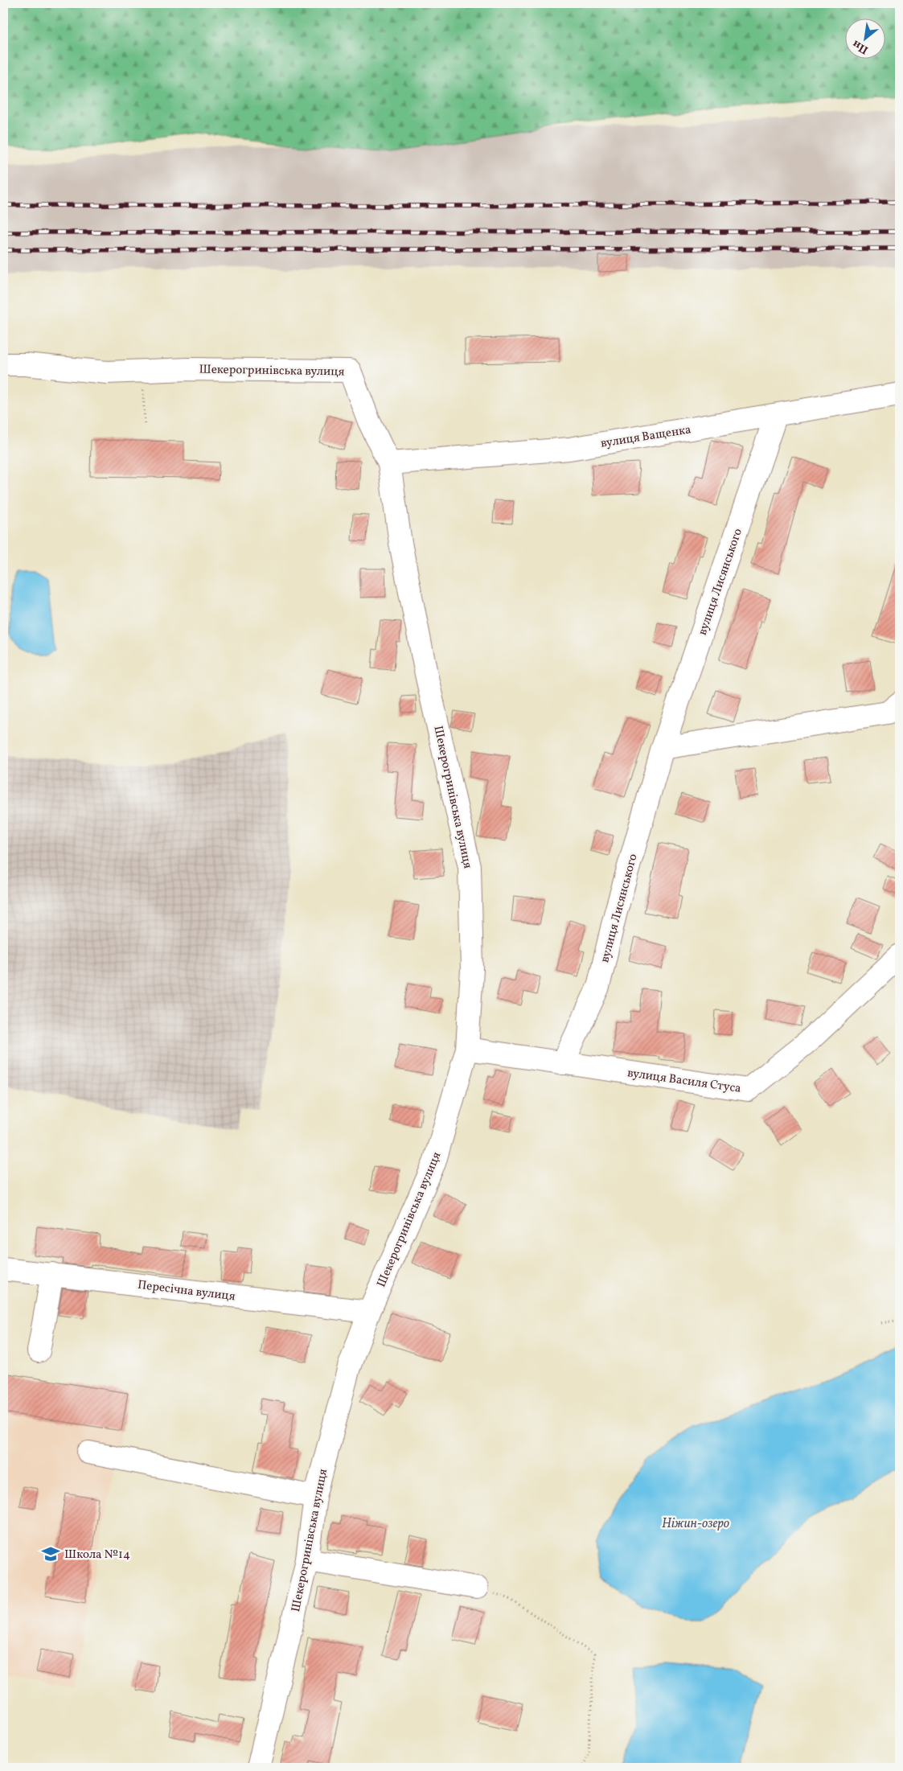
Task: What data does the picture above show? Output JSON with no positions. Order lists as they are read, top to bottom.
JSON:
{
  "streets": {
    "street": [
      "Шекерогринівська вулиця",
      "вулиця Ващенка",
      "вулиця Лисянського",
      "вулиця Василя Стуса",
      "Пересічна вулиця"
    ]
  },
  "crossings": [
    ["Шекерогринівська вулиця", "вулиця Ващенка"],
    ["Шекерогринівська вулиця", "вулиця Василя Стуса"],
    ["Шекерогринівська вулиця", "Пересічна вулиця"],
    ["вулиця Ващенка", "вулиця Лисянського"],
    ["вулиця Лисянського", "вулиця Василя Стуса"]
  ],
  "water": ["Ніжин-озеро"],
  "places": {
    "school or university": ["Школа №14"]
  },
  "north": "bottom left"
}
